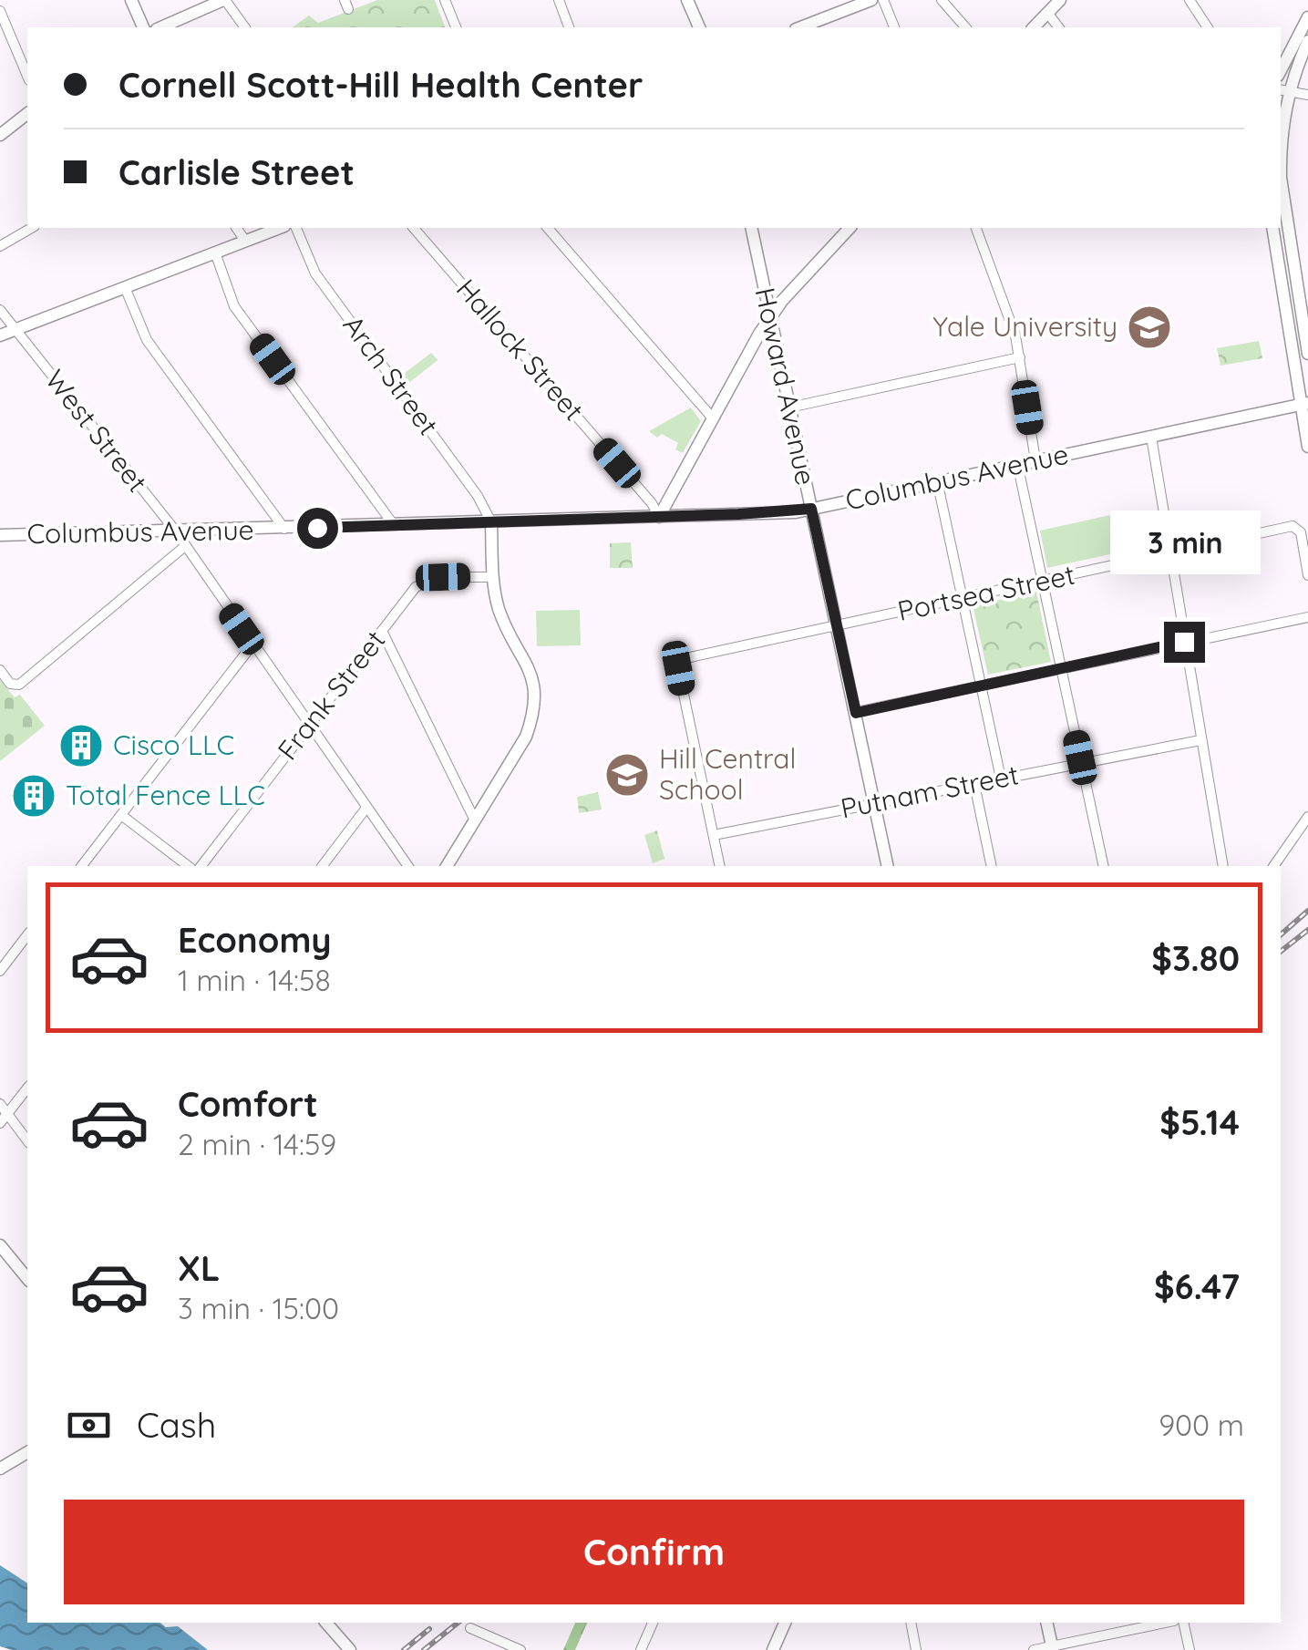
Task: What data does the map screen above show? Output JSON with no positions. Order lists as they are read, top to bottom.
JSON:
{
  "streets": {
    "main road": ["Howard Avenue", "Columbus Avenue"],
    "street": [
      "Hallock Street",
      "Arch Street",
      "West Street",
      "Portsea Street",
      "Frank Street",
      "Putnam Street"
    ]
  },
  "crossings": [
    ["Hallock Street", "Columbus Avenue"],
    ["Arch Street", "Columbus Avenue"],
    ["Howard Avenue", "Columbus Avenue"],
    ["Howard Avenue", "Portsea Street"],
    ["Howard Avenue", "Putnam Street"],
    ["West Street", "Columbus Avenue"],
    ["West Street", "Frank Street"],
    ["Portsea Street", "Putnam Street"]
  ],
  "places": {
    "school or university": ["Yale University", "Hill Central School"],
    "building": ["Cisco LLC", "Total Fence LLC"]
  },
  "page": {
    "banner": ["Cornell Scott-Hill Health Center", "Carlisle Street"],
    "bubble": "3 min",
    "list": [
      {
        "name": "Economy",
        "note": "1 min · 14:58",
        "value": "$3.80"
      },
      {
        "name": "Comfort",
        "note": "2 min · 14:59",
        "value": "$5.14"
      },
      {
        "name": "XL",
        "note": "3 min · 15:00",
        "value": "$6.47"
      }
    ],
    "pay": ["Cash", "900 m"],
    "buttons": "Confirm"
  }
}
